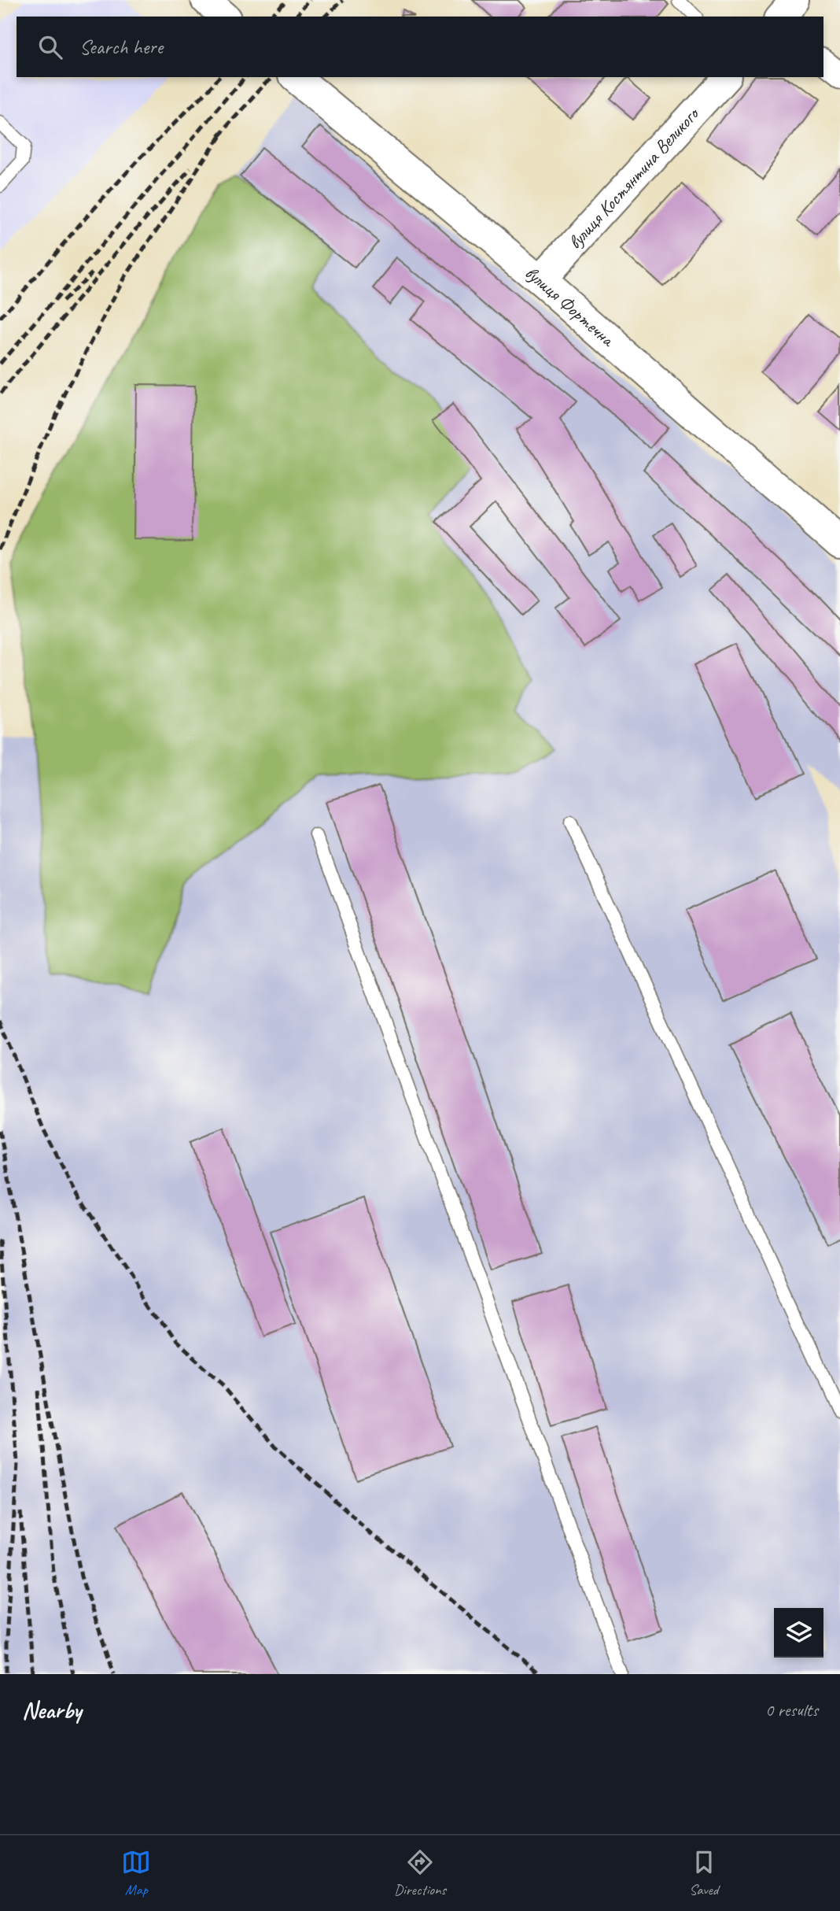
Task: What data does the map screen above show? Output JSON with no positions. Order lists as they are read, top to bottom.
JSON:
{
  "streets": {
    "street": ["вулиця Костянтина Великого", "вулиця Фортечна"]
  },
  "crossings": [
    ["вулиця Костянтина Великого", "вулиця Фортечна"]
  ],
  "page": {
    "search": "Search here",
    "heading": ["Nearby", "0 results"],
    "nav": ["Map", "Directions", "Saved"]
  }
}
